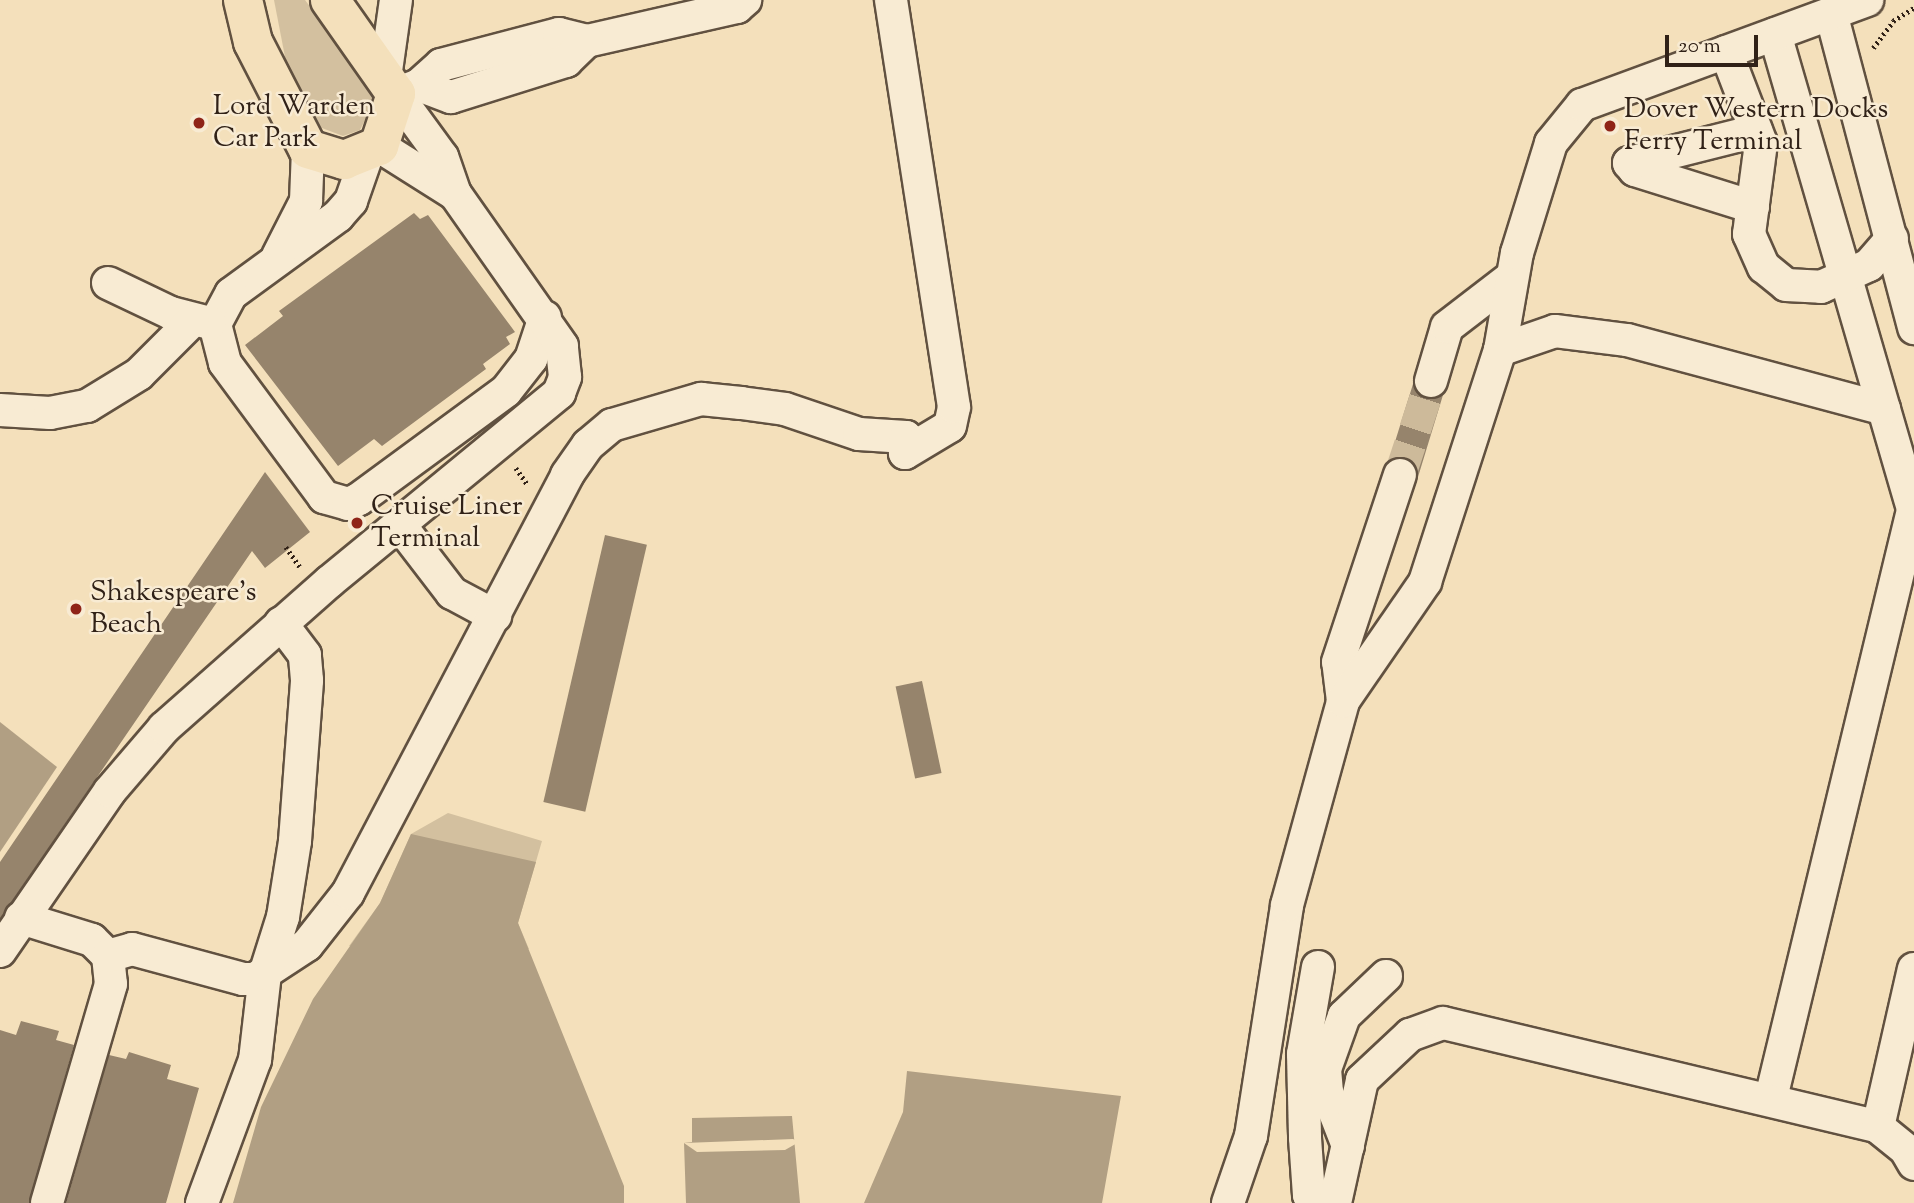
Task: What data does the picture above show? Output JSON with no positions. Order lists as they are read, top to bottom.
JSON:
{
  "places": [
    "Lord Warden Car Park",
    "Dover Western Docks Ferry Terminal",
    "Cruise Liner Terminal",
    "Shakespeare's Beach"
  ],
  "scale_bar": "20 m"
}
